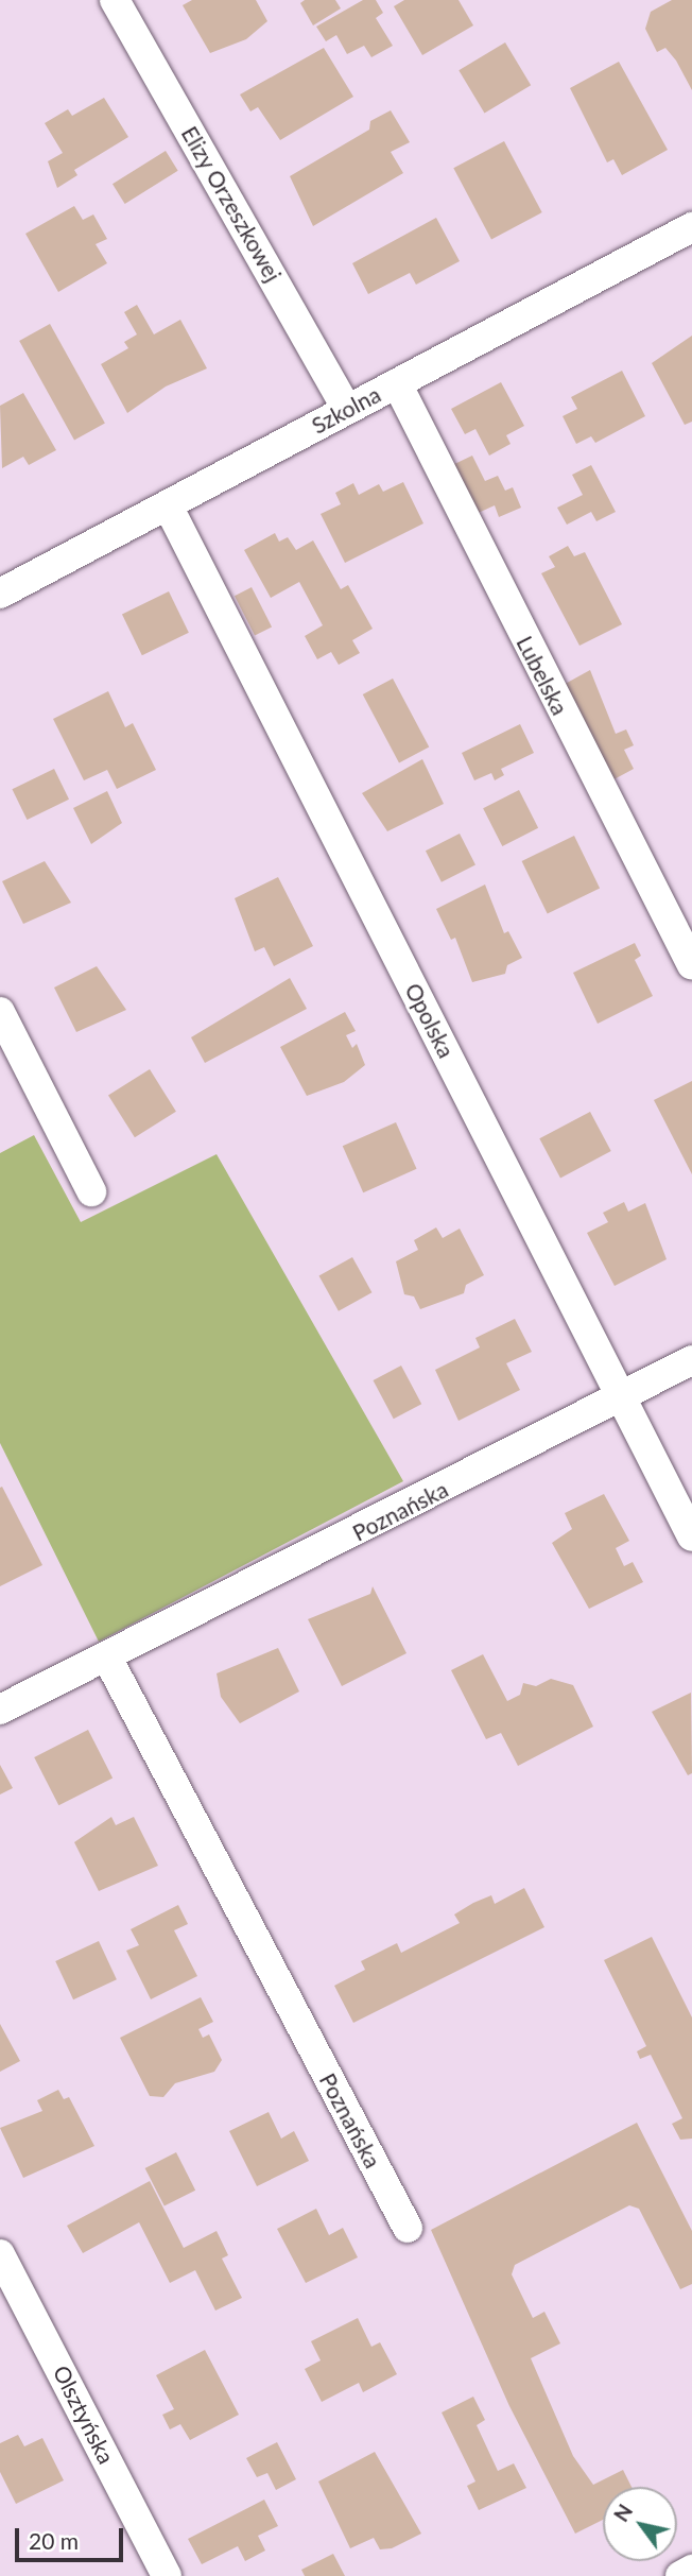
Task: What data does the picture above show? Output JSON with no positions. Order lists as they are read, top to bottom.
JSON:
{
  "streets": {
    "street": [
      "Elizy Orzeszkowej",
      "Szkolna",
      "Lubelska",
      "Opolska",
      "Poznańska",
      "Olsztyńska"
    ]
  },
  "crossings": [
    ["Elizy Orzeszkowej", "Szkolna"],
    ["Szkolna", "Lubelska"],
    ["Szkolna", "Opolska"],
    ["Opolska", "Poznańska"]
  ],
  "scale_bar": "20 m",
  "north": "top left"
}
